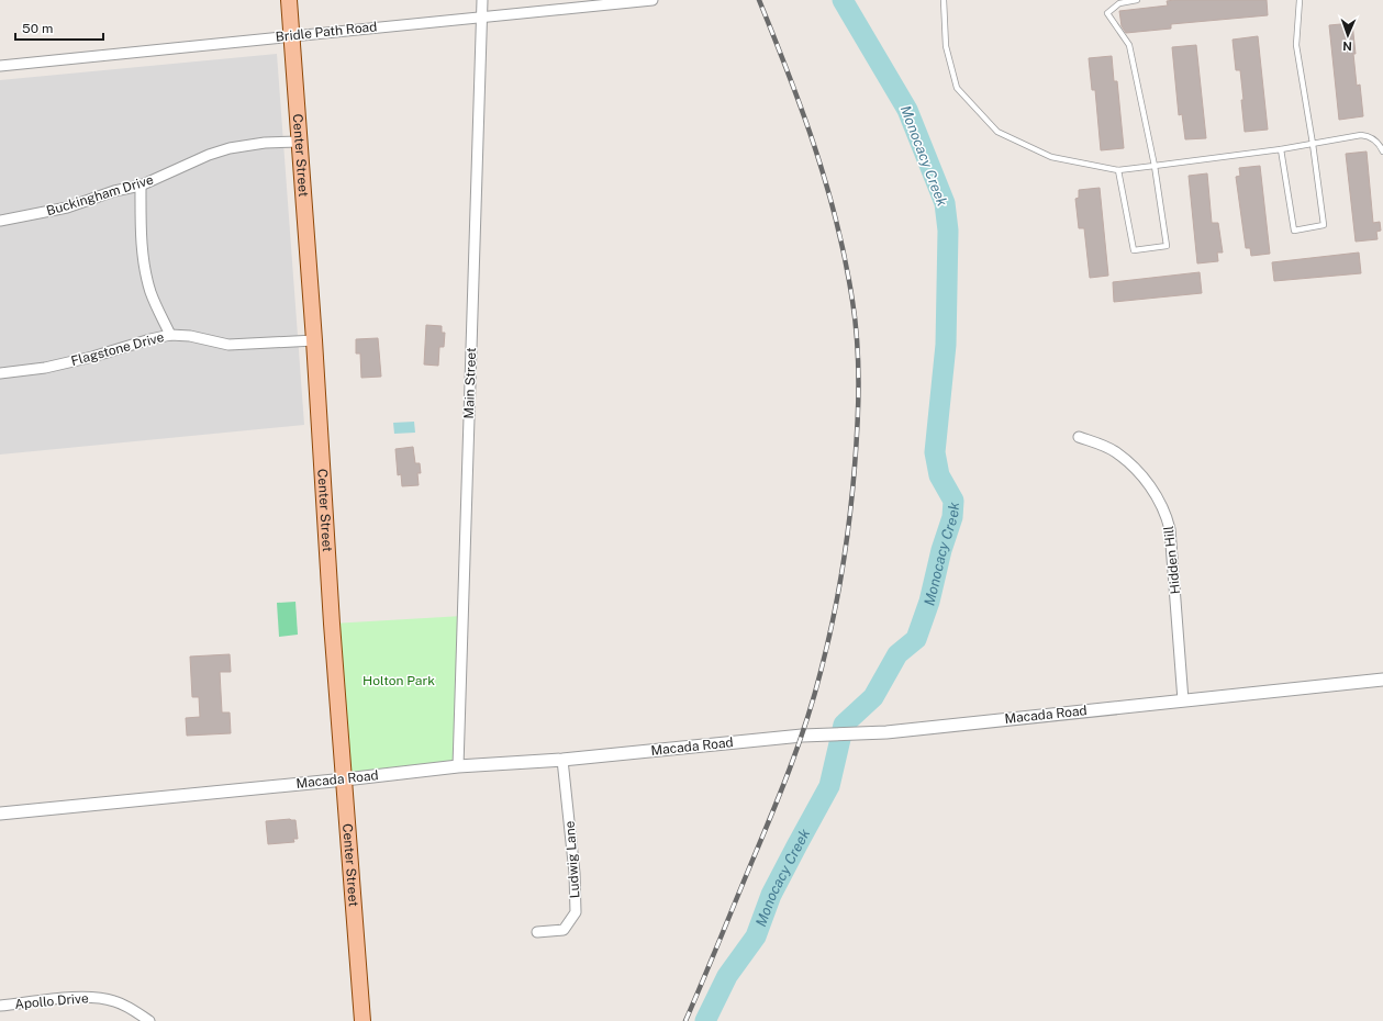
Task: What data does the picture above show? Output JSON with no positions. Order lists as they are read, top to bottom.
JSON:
{
  "streets": {
    "main road": ["Center Street"],
    "street": [
      "Bridle Path Road",
      "Buckingham Drive",
      "Flagstone Drive",
      "Main Street",
      "Hidden Hill",
      "Macada Road",
      "Ludwig Lane",
      "Apollo Drive"
    ]
  },
  "crossings": [
    ["Bridle Path Road", "Center Street"],
    ["Bridle Path Road", "Main Street"],
    ["Center Street", "Buckingham Drive"],
    ["Center Street", "Flagstone Drive"],
    ["Center Street", "Macada Road"],
    ["Main Street", "Macada Road"],
    ["Hidden Hill", "Macada Road"],
    ["Macada Road", "Ludwig Lane"]
  ],
  "water": ["Monocacy Creek"],
  "parks": ["Holton Park"],
  "scale_bar": "50 m",
  "north": "bottom"
}
